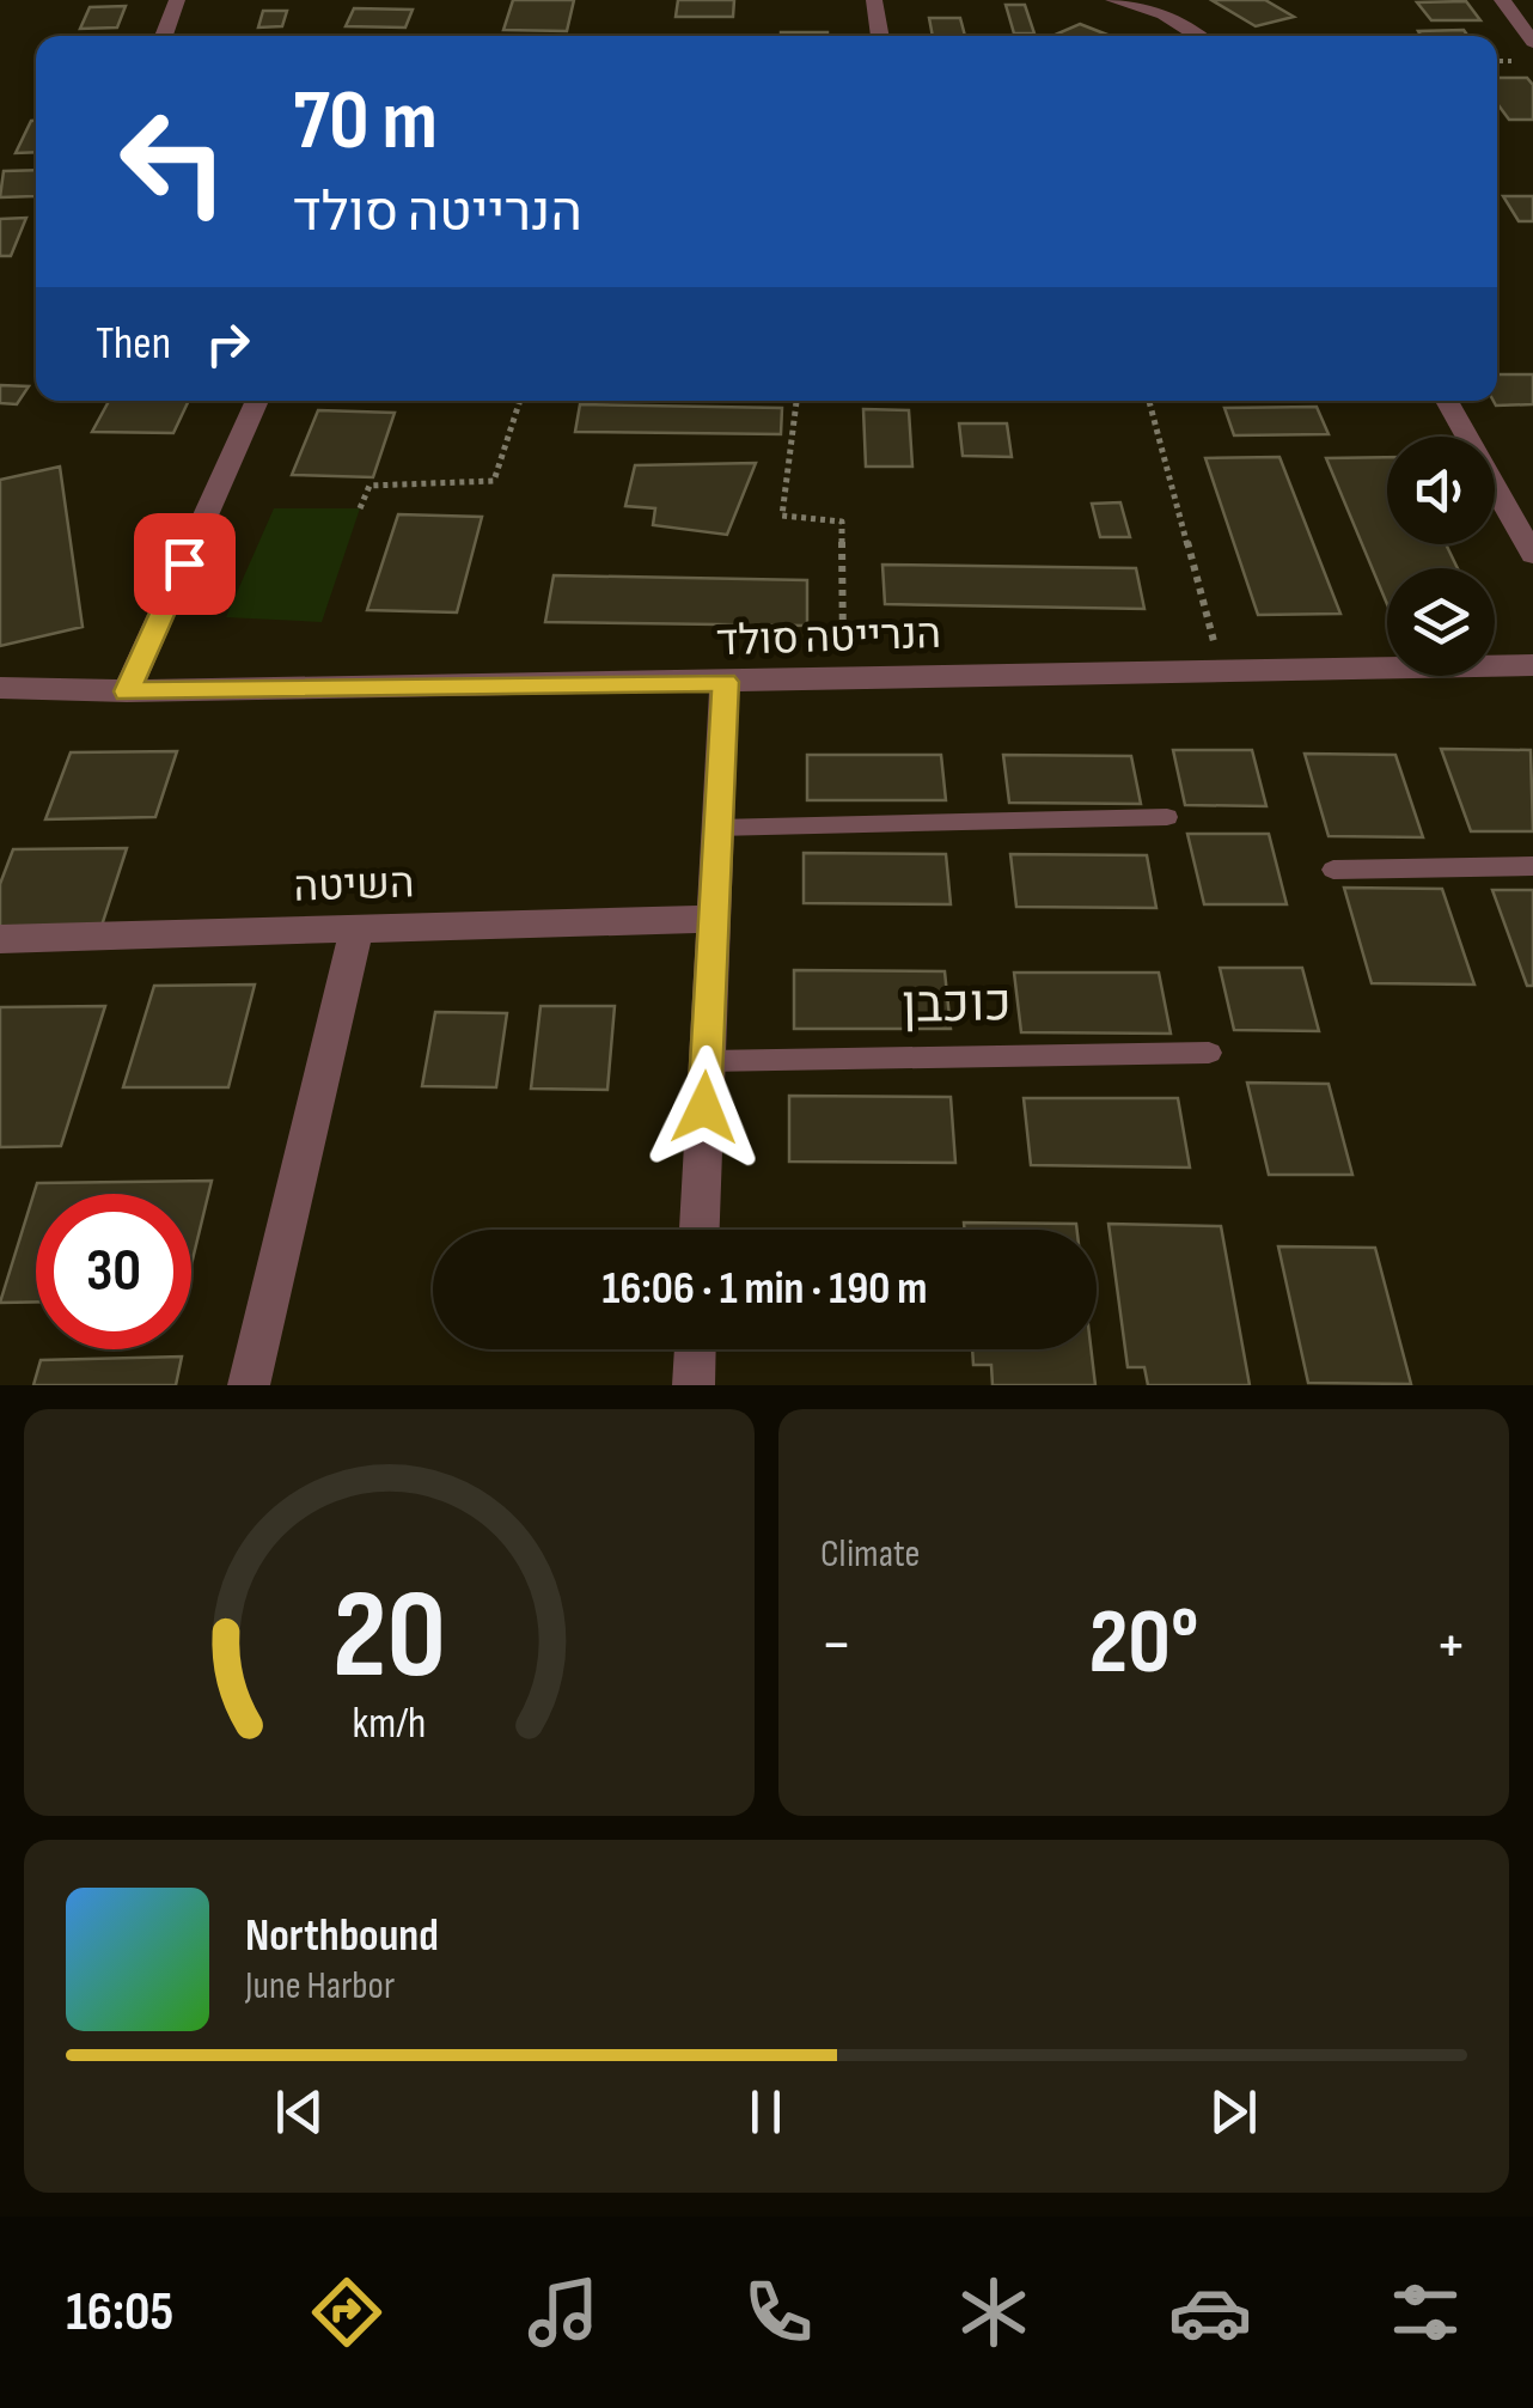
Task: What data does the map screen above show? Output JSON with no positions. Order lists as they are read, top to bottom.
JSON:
{
  "streets": {
    "street": ["הנרייטה סולד", "השיטה"],
    "lane": ["כוכבן"]
  },
  "page": {
    "turn": ["70 m", "הנרייטה סולד"],
    "then": "Then",
    "limit": "30",
    "trip": "16:06 · 1 min · 190 m",
    "tile": "Climate",
    "heat": ["−", "20°", "+"],
    "song": ["Northbound", "June Harbor"],
    "tabs": "16:05",
    "gauge": ["20", "km/h"]
  }
}
